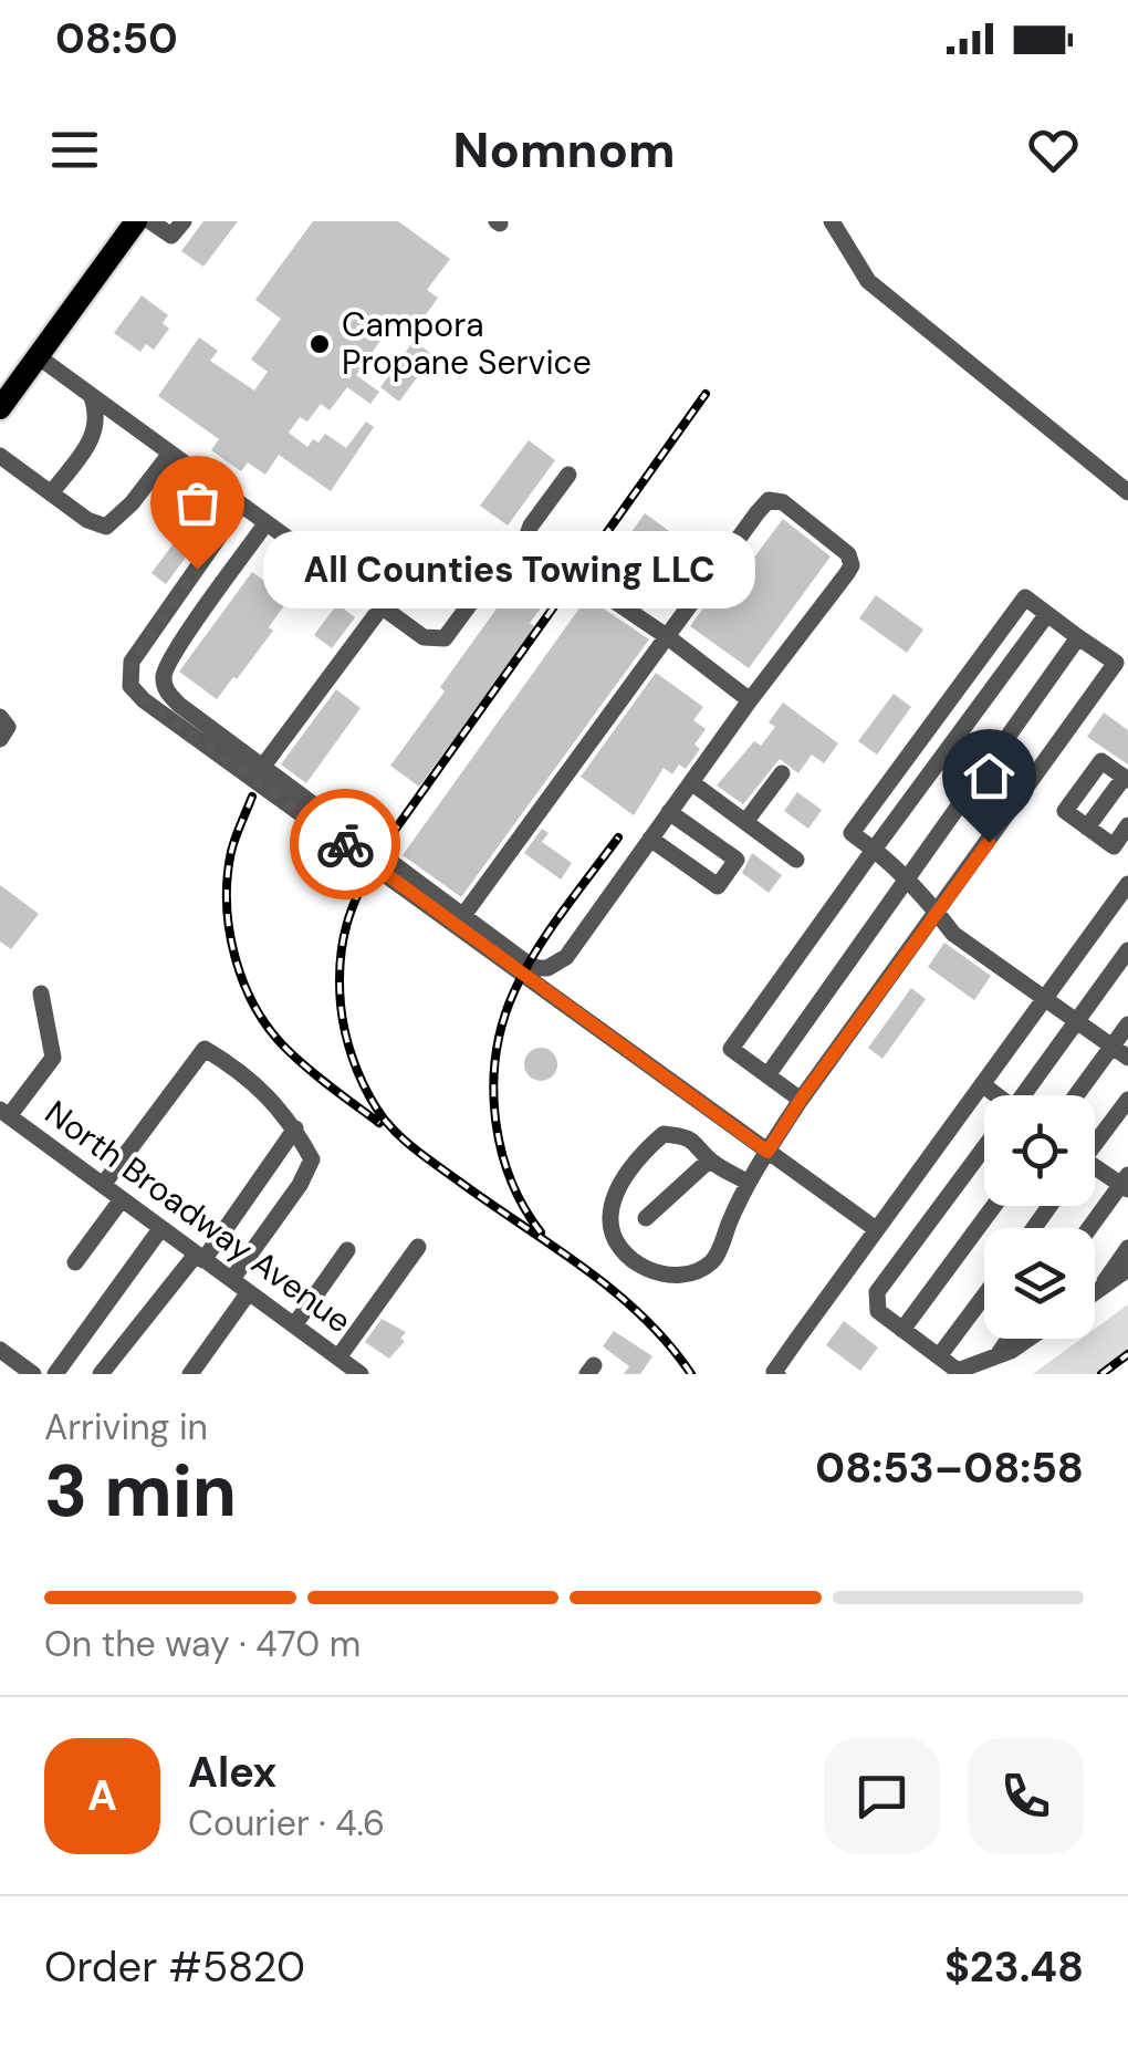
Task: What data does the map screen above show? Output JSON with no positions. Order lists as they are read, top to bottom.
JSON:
{
  "streets": {
    "street": ["North Broadway Avenue"]
  },
  "places": ["Campora Propane Service", "All Counties Towing LLC"],
  "page": {
    "status": "08:50",
    "header": "Nomnom",
    "bubble": "All Counties Towing LLC",
    "heading": ["3 min", "Arriving in", "08:53–08:58"],
    "panel": [
      "Alex",
      "Courier · 4.6",
      "Order #5820",
      "$23.48"
    ],
    "bar": "On the way · 470 m",
    "round": "A"
  }
}
